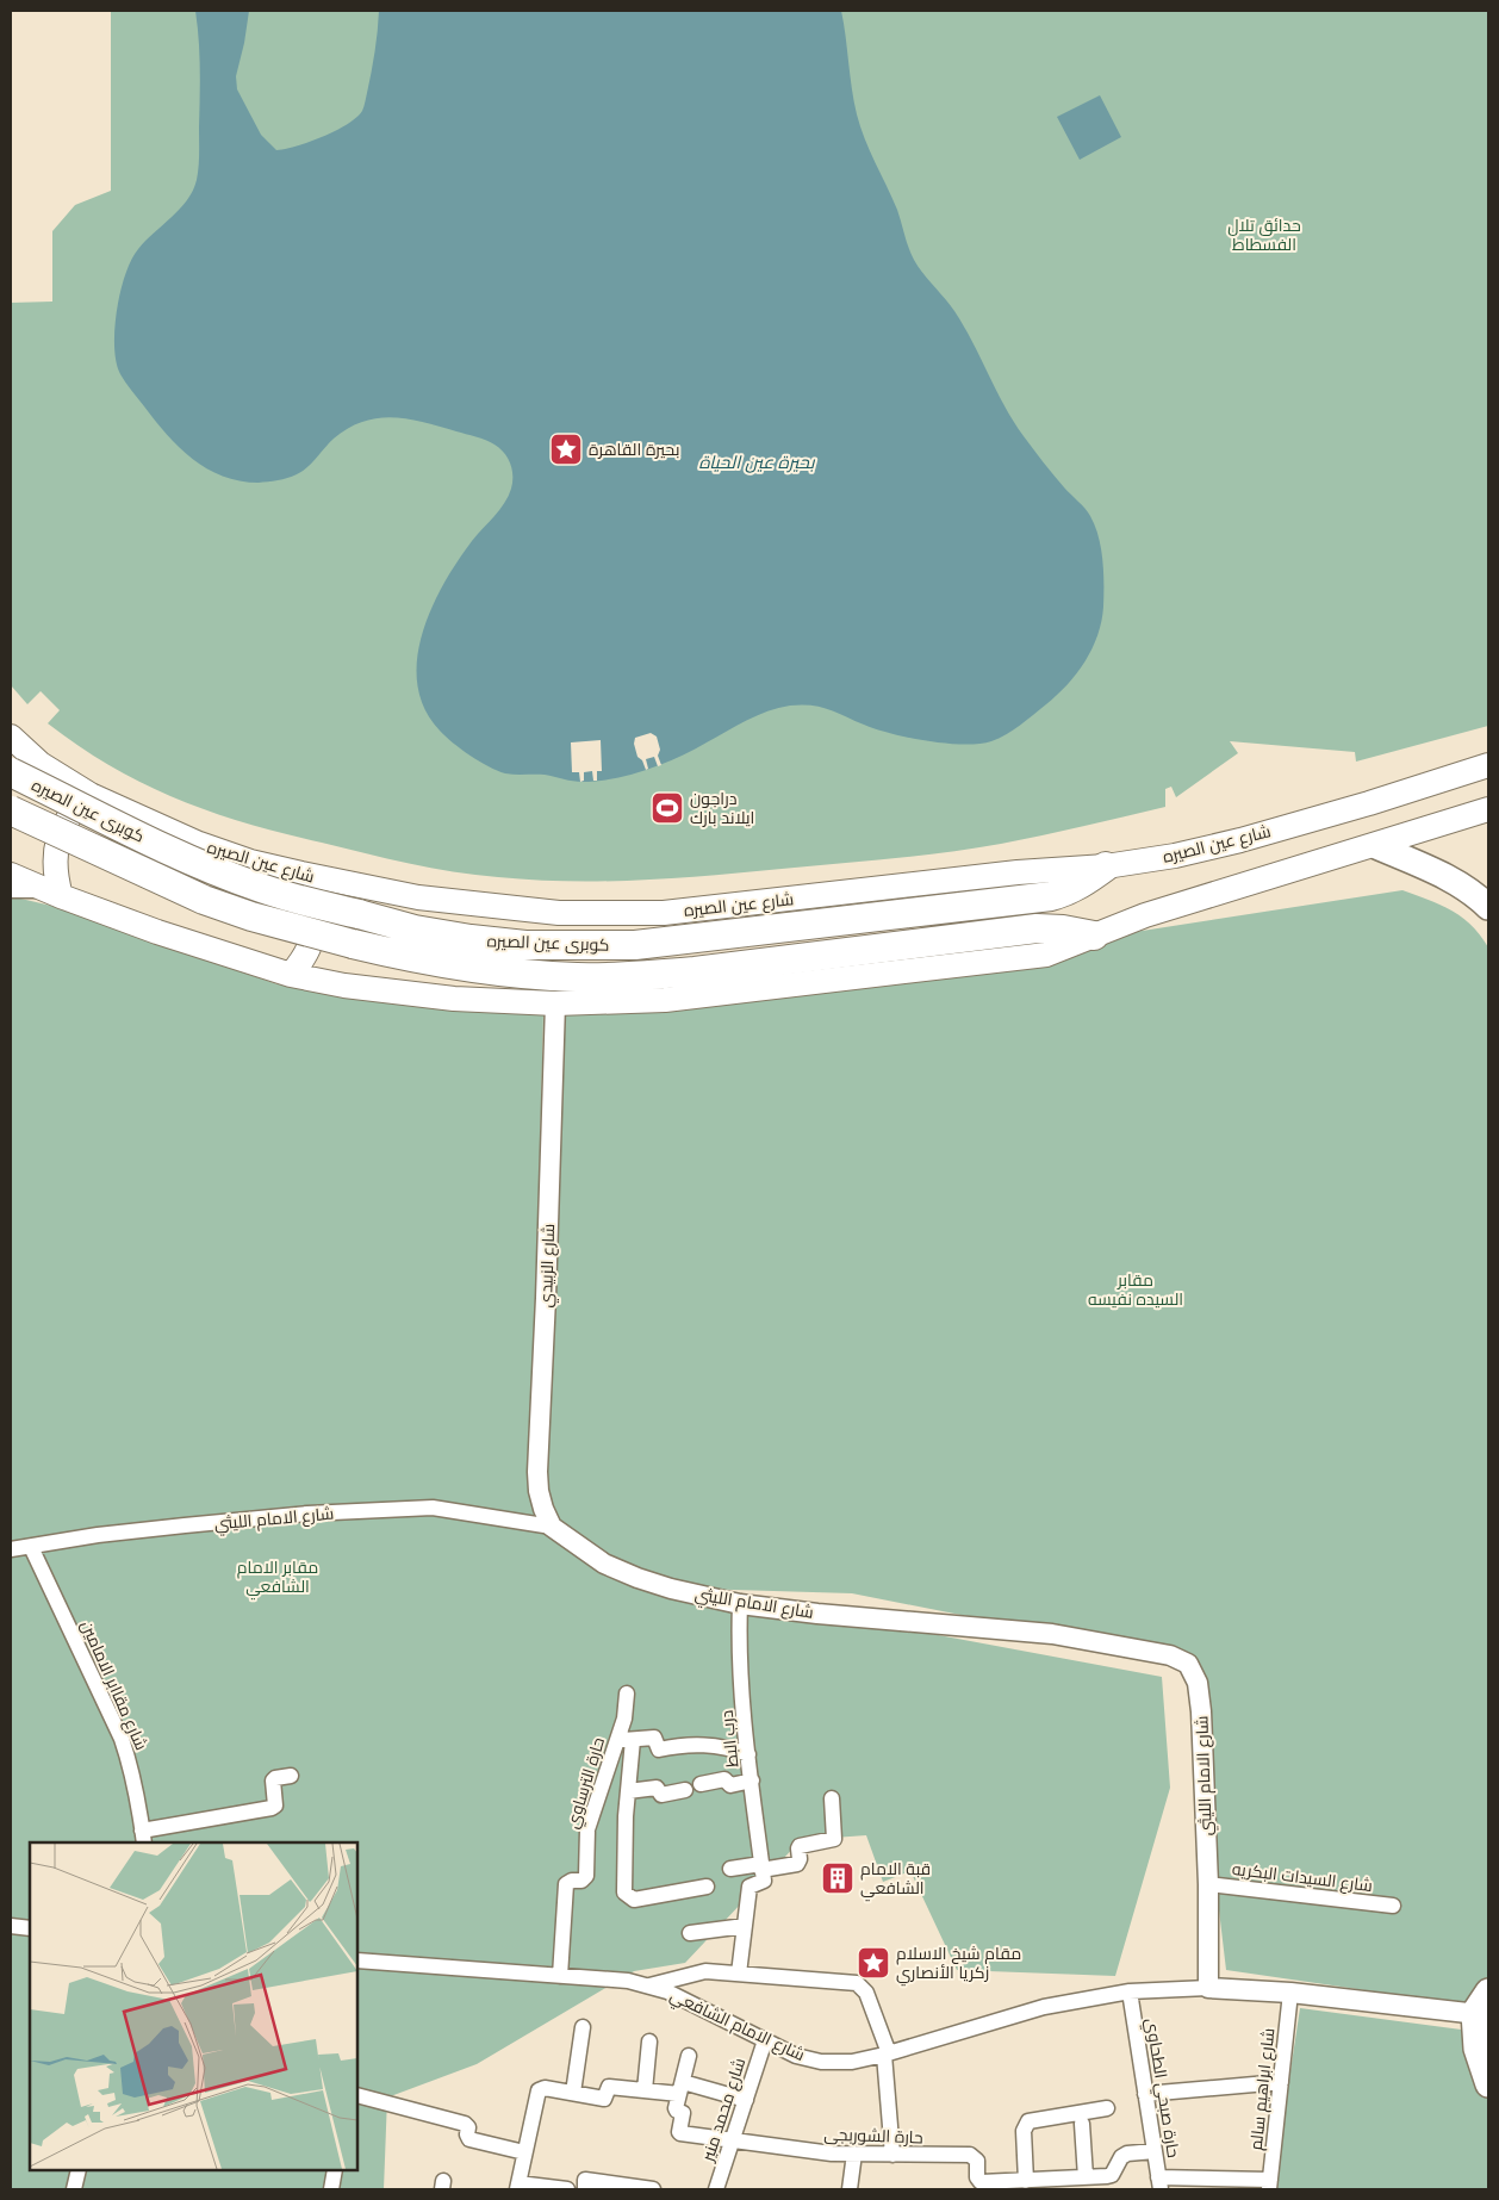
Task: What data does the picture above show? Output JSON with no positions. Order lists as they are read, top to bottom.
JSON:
{
  "streets": {
    "highway": ["كوبرى عين الصيره"],
    "main road": ["شارع عين الصيره"],
    "street": [
      "شارع الزبيدي",
      "شارع الامام الليثي",
      "شارع مقاابر الامامين",
      "درب البط",
      "حارة الترساوي",
      "شارع السيدات البكريه",
      "شارع الامام الشافعي",
      "حارة صبحي الطحاوي",
      "شارع ابراهيم سالم",
      "شارع محمد منير",
      "حارة الشوربجى"
    ]
  },
  "crossings": [
    ["كوبرى عين الصيره", "شارع عين الصيره"],
    ["شارع الزبيدي", "شارع الامام الليثي"],
    ["شارع الامام الليثي", "شارع مقاابر الامامين"],
    ["شارع الامام الليثي", "درب البط"],
    ["شارع الامام الليثي", "شارع السيدات البكريه"],
    ["شارع الامام الليثي", "شارع الامام الشافعي"],
    ["حارة الترساوي", "شارع الامام الشافعي"],
    ["شارع الامام الشافعي", "حارة صبحي الطحاوي"],
    ["شارع الامام الشافعي", "شارع ابراهيم سالم"],
    ["شارع الامام الشافعي", "شارع محمد منير"],
    ["شارع محمد منير", "حارة الشوربجى"]
  ],
  "water": ["بحيرة عين الحياة"],
  "parks": ["حدائق تلال الفسطاط", "مقابر السيده نفيسه", "مقابر الامام الشافعي"],
  "places": {
    "place": ["بحيرة القاهرة", "مقام شيخ الاسلام زكريا الأنصاري"],
    "sports": ["دراجون ايلاند بارك"],
    "building": ["قبة الامام الشافعي"]
  }
}
